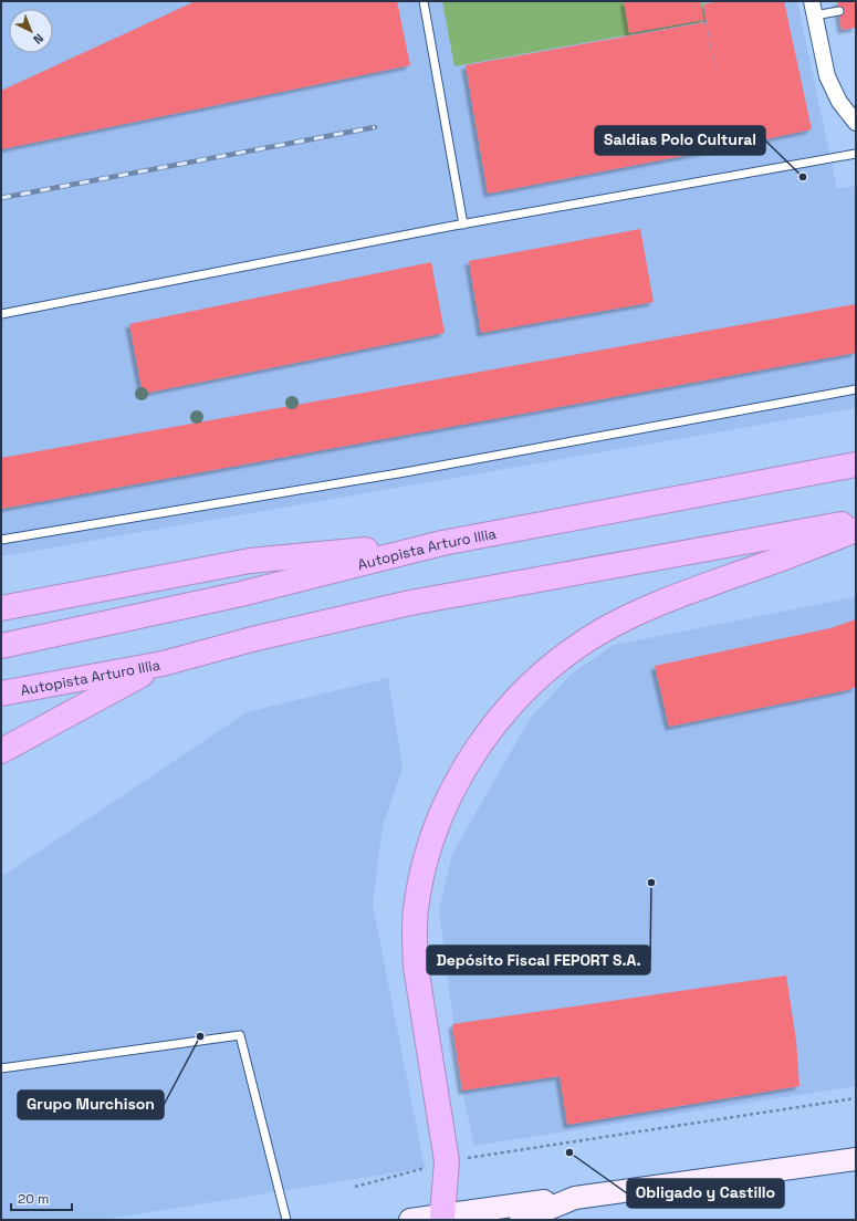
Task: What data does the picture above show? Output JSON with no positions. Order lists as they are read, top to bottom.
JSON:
{
  "streets": {
    "highway": ["Autopista Arturo Illia"]
  },
  "places": [
    "Saldias Polo Cultural",
    "Depósito Fiscal FEPORT S.A.",
    "Grupo Murchison",
    "Obligado y Castillo"
  ],
  "scale_bar": "20 m",
  "north": "bottom right"
}
